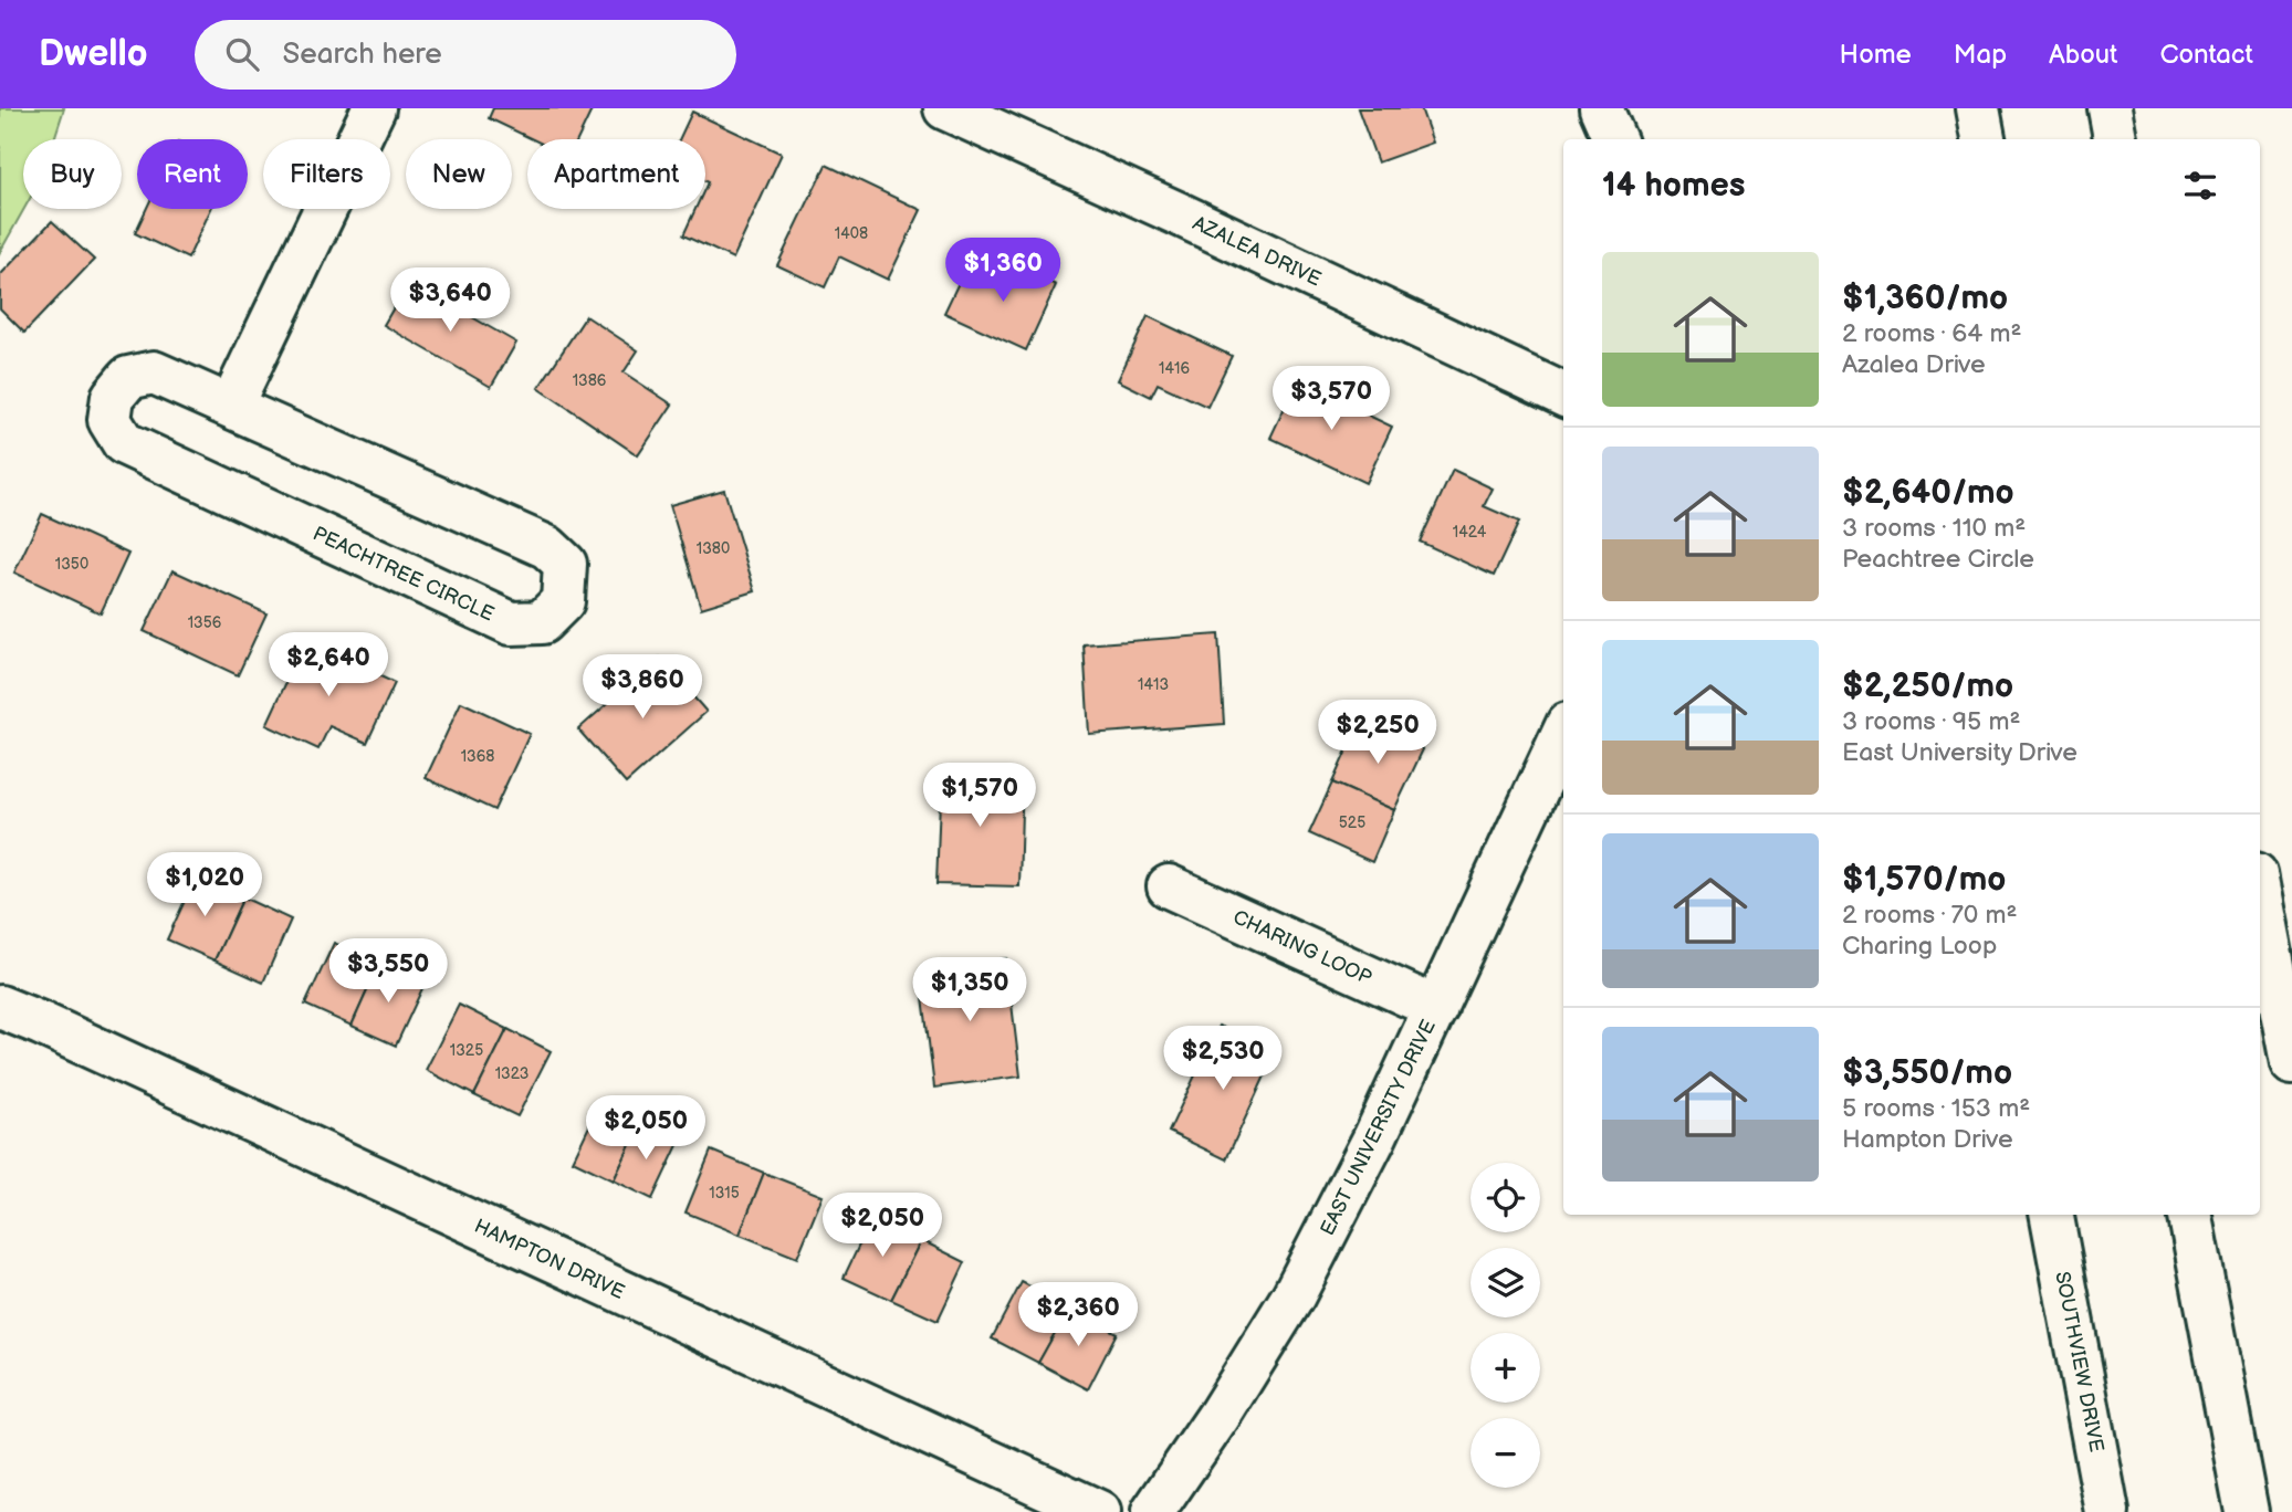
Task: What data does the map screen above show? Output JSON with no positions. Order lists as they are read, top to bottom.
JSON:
{
  "streets": {
    "main road": [
      "AZALEA DRIVE",
      "PEACHTREE CIRCLE",
      "CHARING LOOP",
      "EAST UNIVERSITY DRIVE",
      "HAMPTON DRIVE",
      "SOUTHVIEW DRIVE"
    ]
  },
  "crossings": [
    ["CHARING LOOP", "EAST UNIVERSITY DRIVE"]
  ],
  "house_numbers": [
    "1408",
    "1416",
    "1386",
    "1424",
    "1380",
    "1350",
    "1356",
    "1413",
    "1368",
    "525",
    "1325",
    "1323",
    "1315"
  ],
  "page": {
    "header": "Dwello",
    "search": "Search here",
    "nav": [
      "Home",
      "Map",
      "About",
      "Contact"
    ],
    "chip": [
      "Buy",
      "Rent",
      "Filters",
      "New",
      "Apartment"
    ],
    "heading": "14 homes",
    "list": [
      {
        "name": "$1,360/mo",
        "note": "2 rooms · 64 m² · Azalea Drive"
      },
      {
        "name": "$2,640/mo",
        "note": "3 rooms · 110 m² · Peachtree Circle"
      },
      {
        "name": "$2,250/mo",
        "note": "3 rooms · 95 m² · East University Drive"
      },
      {
        "name": "$1,570/mo",
        "note": "2 rooms · 70 m² · Charing Loop"
      },
      {
        "name": "$3,550/mo",
        "note": "5 rooms · 153 m² · Hampton Drive"
      }
    ],
    "price": [
      "$1,360",
      "$3,640",
      "$3,570",
      "$2,640",
      "$3,860",
      "$2,250",
      "$1,570",
      "$1,020",
      "$3,550",
      "$1,350",
      "$2,530",
      "$2,050",
      "$2,050",
      "$2,360"
    ],
    "map_buttons": ["+", "−"]
  }
}
